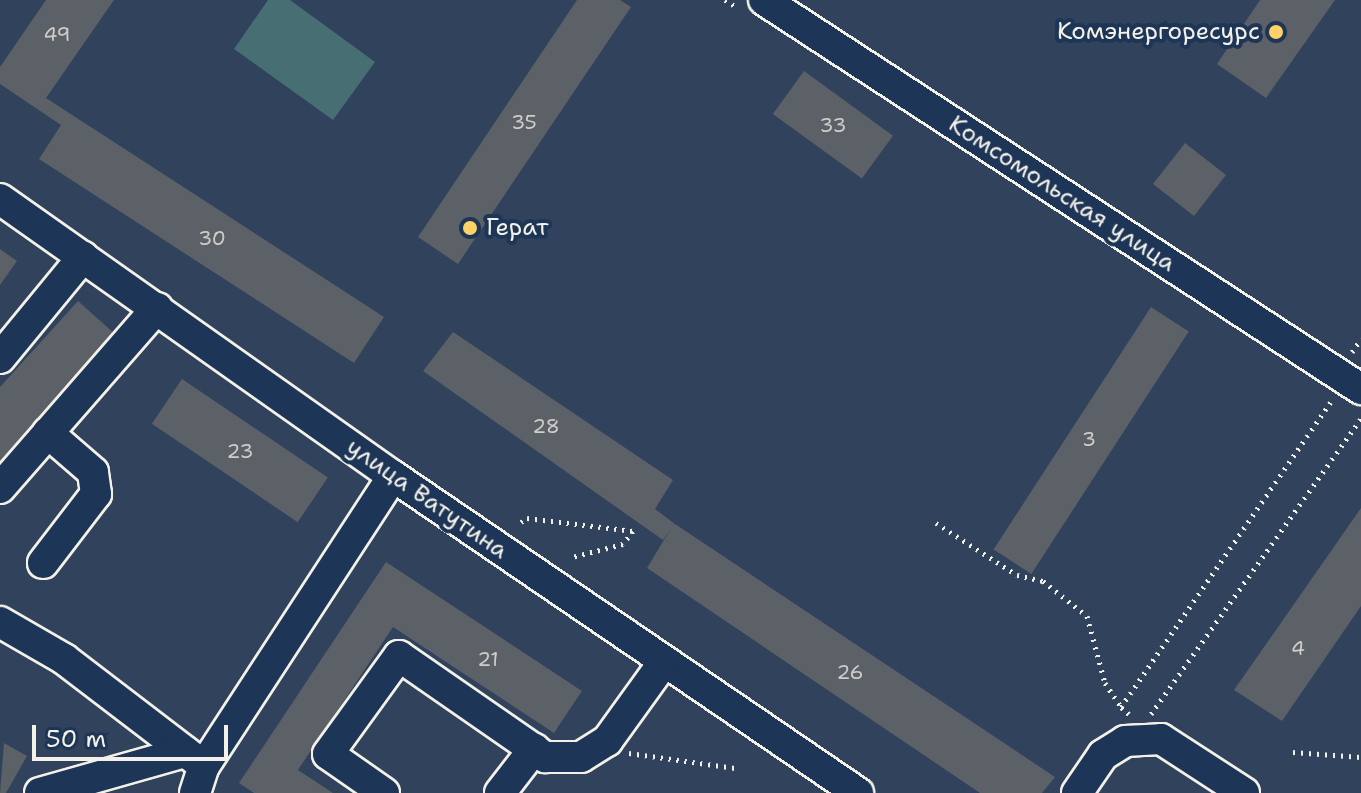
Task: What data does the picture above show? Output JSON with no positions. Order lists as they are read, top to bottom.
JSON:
{
  "streets": {
    "street": ["Комсомольская улица", "улица Ватутина"]
  },
  "places": ["Комэнергоресурс", "Герат"],
  "house_numbers": [
    "49",
    "35",
    "33",
    "30",
    "28",
    "3",
    "23",
    "4",
    "21",
    "26"
  ],
  "scale_bar": "50 m"
}
